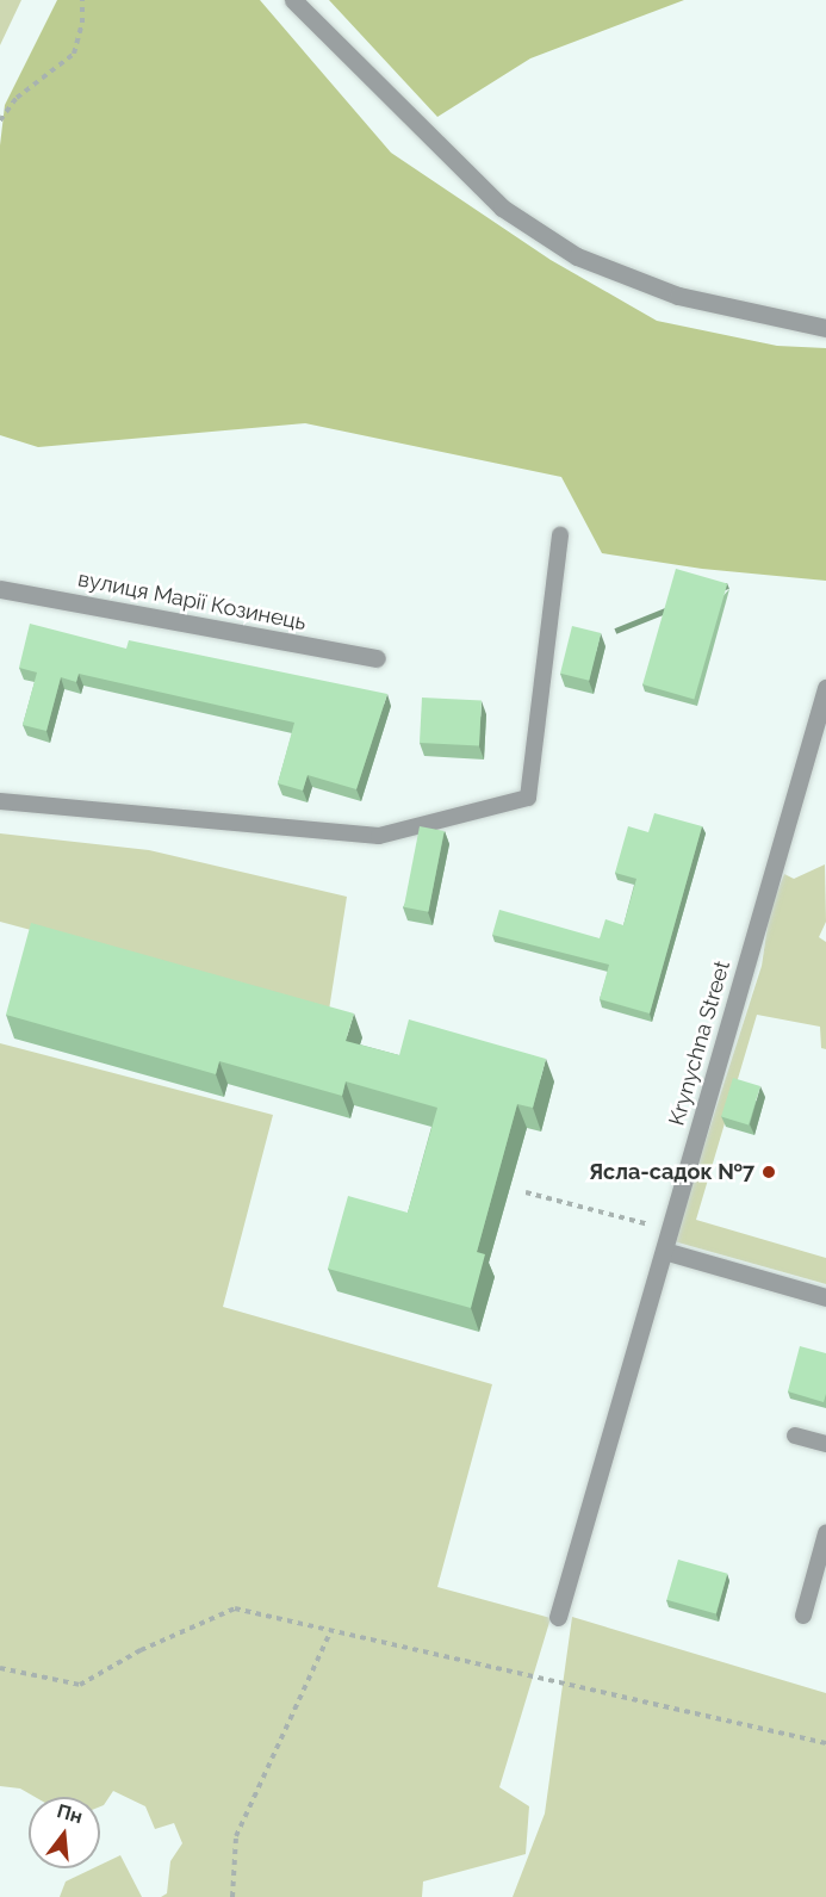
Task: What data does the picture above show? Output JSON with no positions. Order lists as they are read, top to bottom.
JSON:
{
  "streets": {
    "street": ["вулиця Марії Козинець", "Krynychna Street"]
  },
  "places": ["Ясла-садок №7"],
  "north": "top"
}
